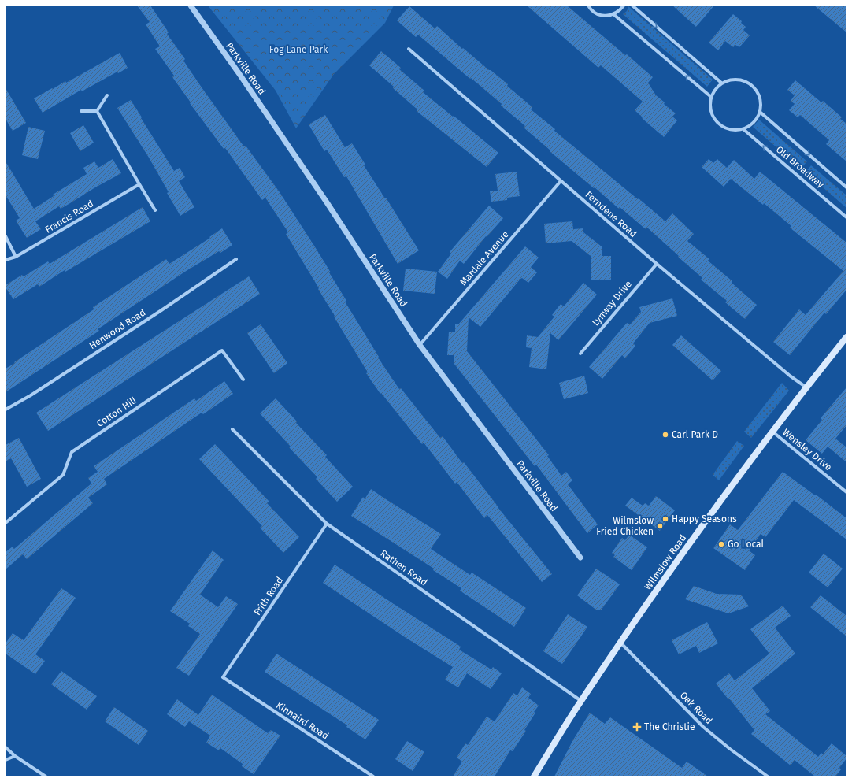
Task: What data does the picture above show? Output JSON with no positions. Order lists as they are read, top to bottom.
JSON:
{
  "streets": {
    "main road": ["Wilmslow Road"],
    "street": [
      "Parkville Road",
      "Old Broadway",
      "Ferndene Road",
      "Francis Road",
      "Mardale Avenue",
      "Lynway Drive",
      "Henwood Road",
      "Cotton Hill",
      "Wensley Drive",
      "Rathen Road",
      "Frith Road",
      "Oak Road",
      "Kinnaird Road"
    ]
  },
  "crossings": [
    ["Parkville Road", "Mardale Avenue"],
    ["Ferndene Road", "Mardale Avenue"],
    ["Ferndene Road", "Lynway Drive"],
    ["Ferndene Road", "Wilmslow Road"],
    ["Wensley Drive", "Wilmslow Road"],
    ["Wilmslow Road", "Rathen Road"],
    ["Wilmslow Road", "Oak Road"],
    ["Rathen Road", "Frith Road"],
    ["Frith Road", "Kinnaird Road"]
  ],
  "parks": ["Fog Lane Park"],
  "places": {
    "other": [
      "Carl Park D",
      "Happy Seasons",
      "Wilmslow Fried Chicken",
      "Go Local"
    ],
    "health": ["The Christie"]
  }
}
